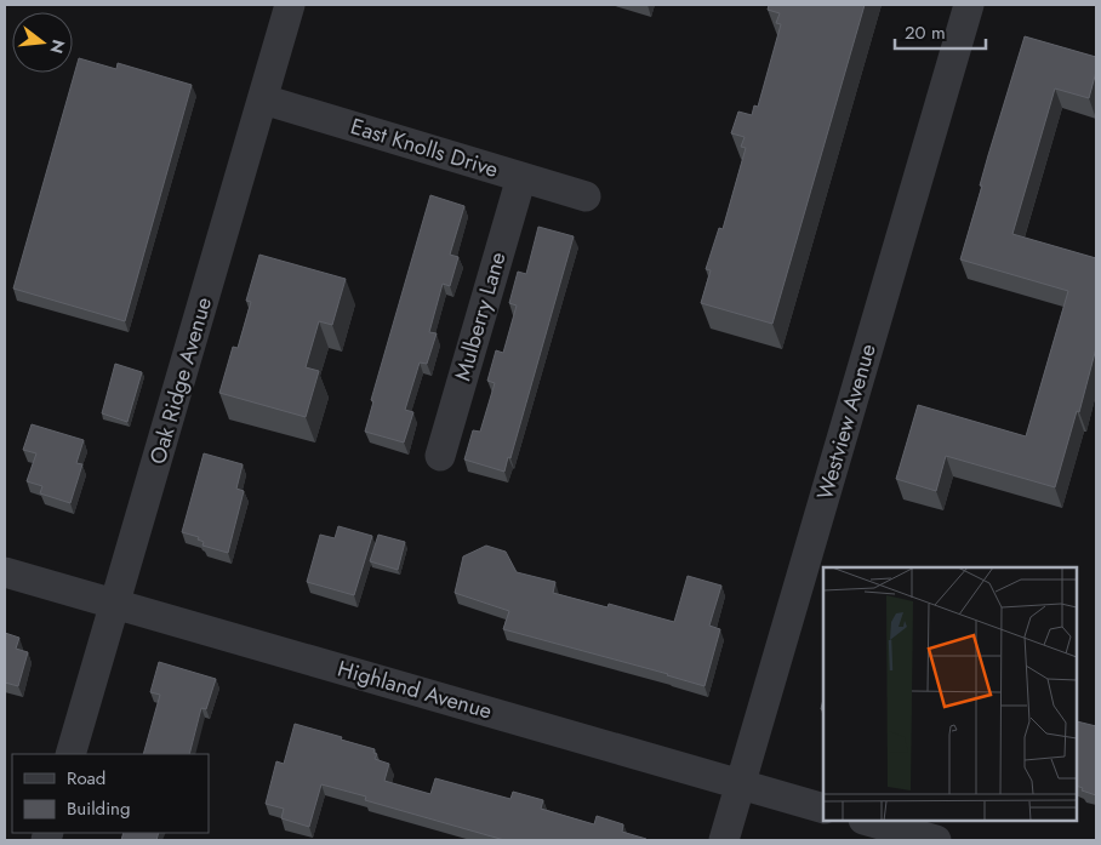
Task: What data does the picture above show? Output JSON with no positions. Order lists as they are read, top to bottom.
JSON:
{
  "streets": {
    "street": [
      "East Knolls Drive",
      "Mulberry Lane",
      "Oak Ridge Avenue",
      "Westview Avenue",
      "Highland Avenue"
    ]
  },
  "crossings": [
    ["East Knolls Drive", "Mulberry Lane"],
    ["East Knolls Drive", "Oak Ridge Avenue"],
    ["Oak Ridge Avenue", "Highland Avenue"],
    ["Westview Avenue", "Highland Avenue"]
  ],
  "legend": ["Road", "Building"],
  "scale_bar": "20 m",
  "north": "right"
}
